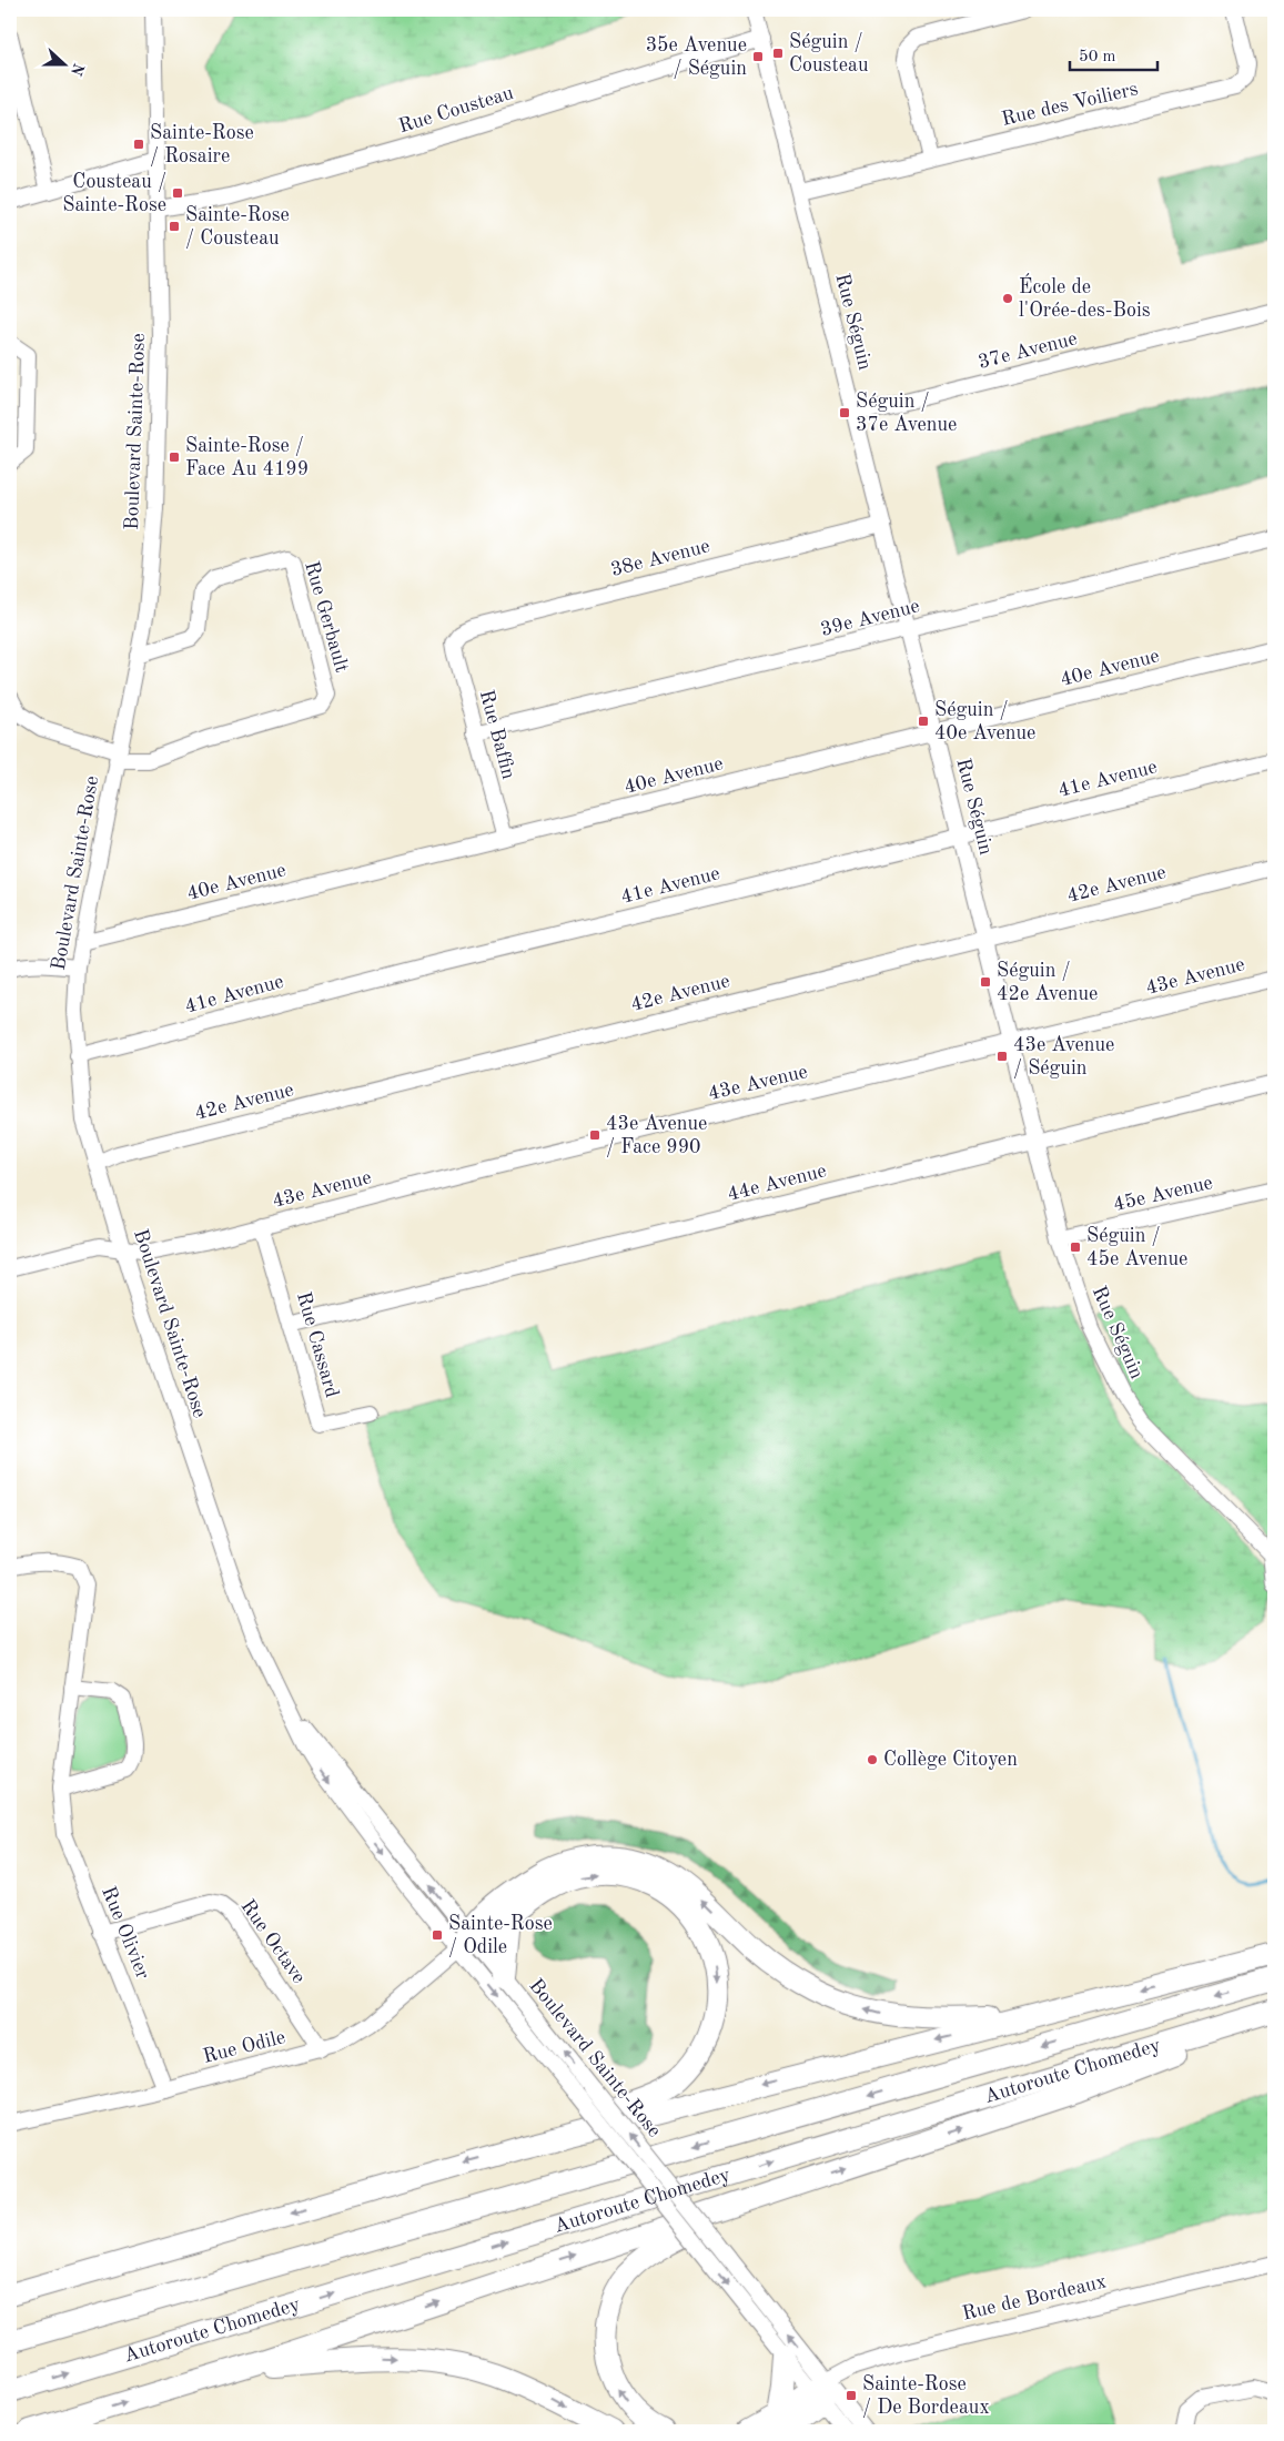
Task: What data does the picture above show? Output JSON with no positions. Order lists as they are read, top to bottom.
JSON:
{
  "streets": {
    "highway": ["Autoroute Chomedey"],
    "street": [
      "Rue des Voiliers",
      "Rue Cousteau",
      "Rue Séguin",
      "37e Avenue",
      "Boulevard Sainte-Rose",
      "38e Avenue",
      "Rue Gerbault",
      "39e Avenue",
      "40e Avenue",
      "Rue Baffin",
      "41e Avenue",
      "42e Avenue",
      "43e Avenue",
      "44e Avenue",
      "45e Avenue",
      "Rue Cassard",
      "Rue Olivier",
      "Rue Octave",
      "Rue Odile",
      "Rue de Bordeaux"
    ]
  },
  "crossings": [
    ["Rue des Voiliers", "Rue Séguin"],
    ["Rue Cousteau", "Rue Séguin"],
    ["Rue Cousteau", "Boulevard Sainte-Rose"],
    ["Rue Séguin", "37e Avenue"],
    ["Rue Séguin", "38e Avenue"],
    ["Rue Séguin", "39e Avenue"],
    ["Rue Séguin", "40e Avenue"],
    ["Rue Séguin", "41e Avenue"],
    ["Rue Séguin", "42e Avenue"],
    ["Rue Séguin", "43e Avenue"],
    ["Rue Séguin", "44e Avenue"],
    ["Rue Séguin", "45e Avenue"],
    ["Boulevard Sainte-Rose", "Rue Gerbault"],
    ["Boulevard Sainte-Rose", "40e Avenue"],
    ["Boulevard Sainte-Rose", "41e Avenue"],
    ["Boulevard Sainte-Rose", "42e Avenue"],
    ["Boulevard Sainte-Rose", "43e Avenue"],
    ["Boulevard Sainte-Rose", "Rue Odile"],
    ["Boulevard Sainte-Rose", "Rue de Bordeaux"],
    ["38e Avenue", "Rue Baffin"],
    ["39e Avenue", "Rue Baffin"],
    ["40e Avenue", "Rue Baffin"],
    ["43e Avenue", "Rue Cassard"],
    ["44e Avenue", "Rue Cassard"],
    ["Rue Olivier", "Rue Octave"],
    ["Rue Olivier", "Rue Odile"],
    ["Rue Octave", "Rue Odile"]
  ],
  "places": {
    "transit": [
      "Séguin / Cousteau",
      "35e Avenue / Séguin",
      "Sainte-Rose / Rosaire",
      "Cousteau / Sainte-Rose",
      "Sainte-Rose / Cousteau",
      "Séguin / 37e Avenue",
      "Sainte-Rose / Face Au 4199",
      "Séguin / 40e Avenue",
      "Séguin / 42e Avenue",
      "43e Avenue / Séguin",
      "43e Avenue / Face 990",
      "Séguin / 45e Avenue",
      "Sainte-Rose / Odile",
      "Sainte-Rose / De Bordeaux"
    ],
    "other": ["École de l'Orée-des-Bois", "Collège Citoyen"]
  },
  "scale_bar": "50 m",
  "north": "right"
}
